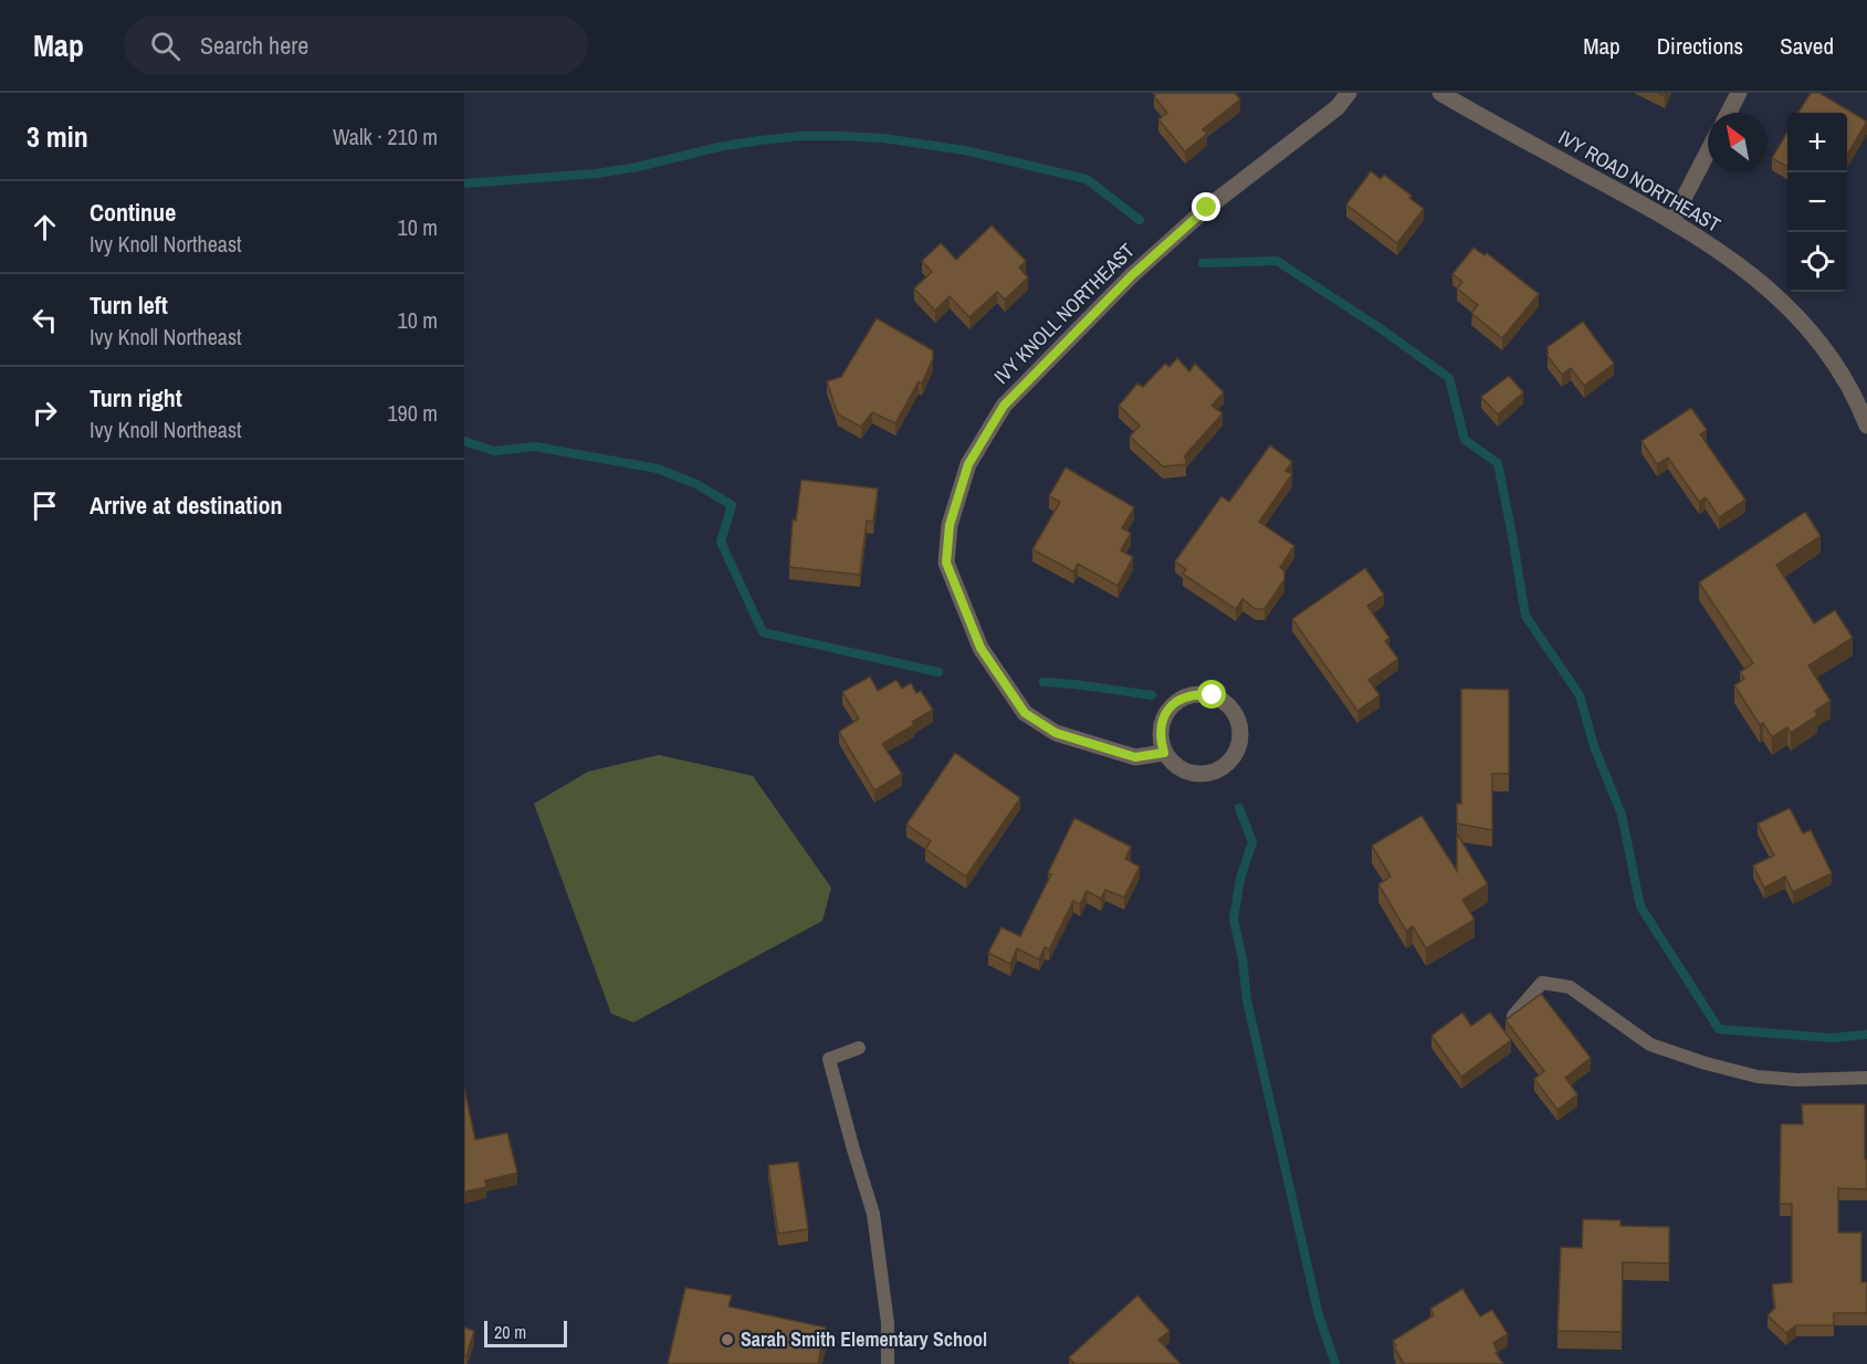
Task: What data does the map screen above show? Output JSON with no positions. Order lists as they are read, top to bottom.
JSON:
{
  "streets": {
    "street": ["IVY ROAD NORTHEAST", "IVY KNOLL NORTHEAST"]
  },
  "places": ["Sarah Smith Elementary School"],
  "scale_bar": "20 m",
  "north": "top left",
  "page": {
    "header": "Map",
    "search": "Search here",
    "nav": ["Map", "Directions", "Saved"],
    "heading": ["3 min", "Walk · 210 m"],
    "map_buttons": ["+", "−"],
    "list": [
      ["Continue", "Ivy Knoll Northeast", "10 m"],
      ["Turn left", "Ivy Knoll Northeast", "10 m"],
      ["Turn right", "Ivy Knoll Northeast", "190 m"],
      "Arrive at destination"
    ],
    "scale": "20 m"
  }
}
